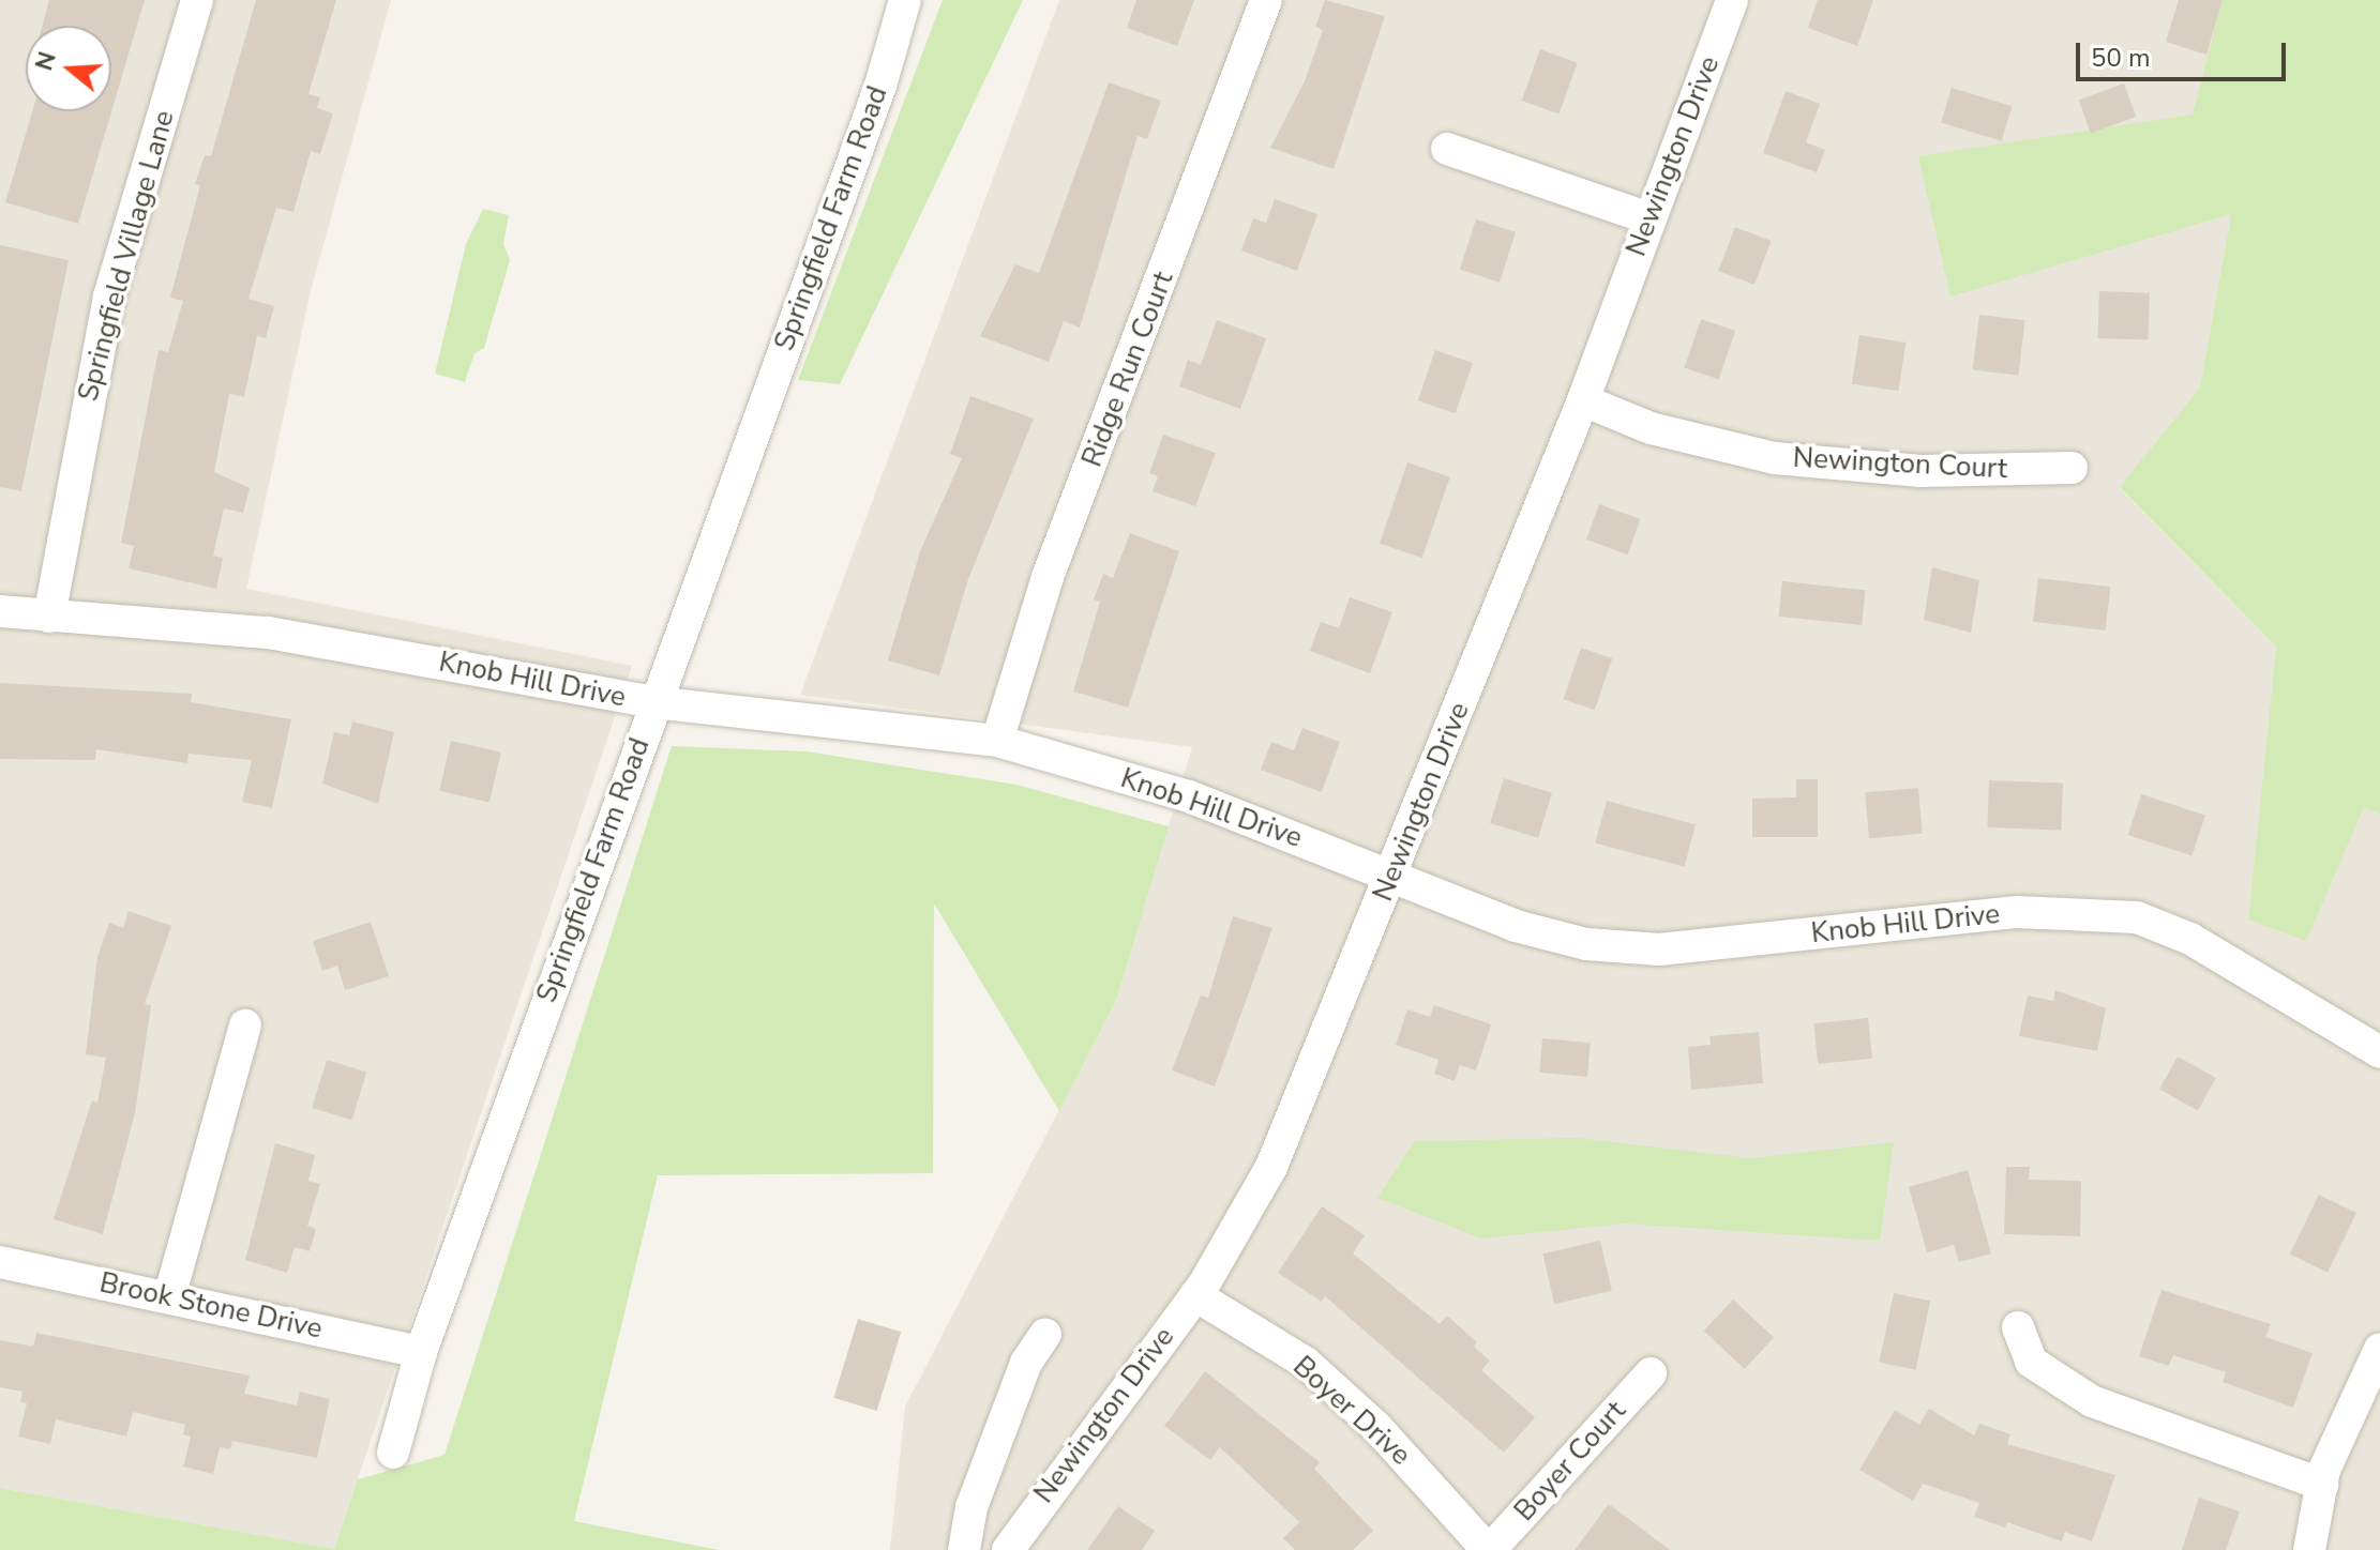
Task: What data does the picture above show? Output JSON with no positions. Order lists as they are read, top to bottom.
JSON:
{
  "streets": {
    "street": [
      "Newington Drive",
      "Springfield Farm Road",
      "Springfield Village Lane",
      "Ridge Run Court",
      "Newington Court",
      "Knob Hill Drive",
      "Brook Stone Drive",
      "Boyer Drive",
      "Boyer Court"
    ]
  },
  "crossings": [
    ["Newington Drive", "Newington Court"],
    ["Newington Drive", "Knob Hill Drive"],
    ["Newington Drive", "Boyer Drive"],
    ["Springfield Farm Road", "Knob Hill Drive"],
    ["Springfield Farm Road", "Brook Stone Drive"],
    ["Springfield Village Lane", "Knob Hill Drive"],
    ["Ridge Run Court", "Knob Hill Drive"],
    ["Boyer Drive", "Boyer Court"]
  ],
  "scale_bar": "50 m",
  "north": "left"
}
